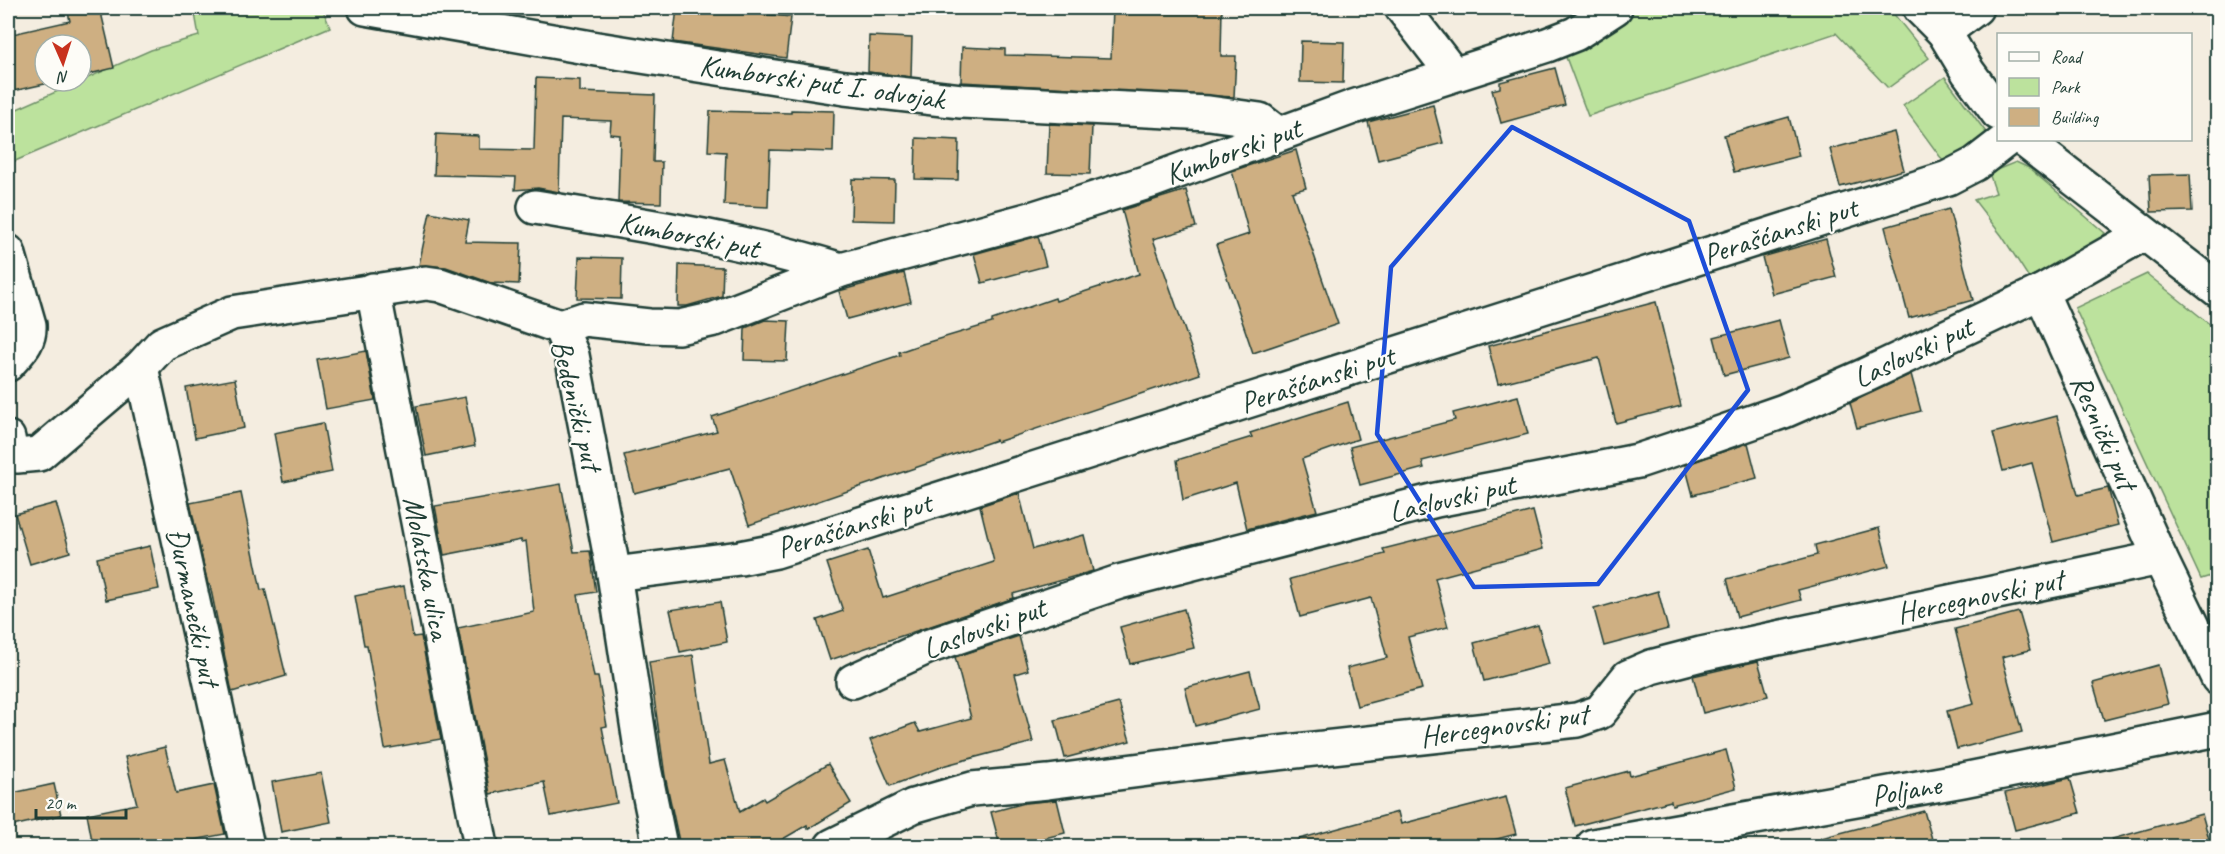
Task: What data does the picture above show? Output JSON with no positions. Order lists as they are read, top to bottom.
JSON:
{
  "streets": {
    "street": [
      "Kumborski put I. odvojak",
      "Kumborski put",
      "Perašćanski put",
      "Laslovski put",
      "Bedenički put",
      "Resnički put",
      "Molatska ulica",
      "Hercegnovski put",
      "Đurmanečki put",
      "Poljane"
    ]
  },
  "crossings": [
    ["Kumborski put I. odvojak", "Kumborski put"],
    ["Kumborski put", "Bedenički put"],
    ["Perašćanski put", "Bedenički put"],
    ["Laslovski put", "Resnički put"],
    ["Bedenički put", "Molatska ulica"],
    ["Bedenički put", "Đurmanečki put"],
    ["Resnički put", "Hercegnovski put"]
  ],
  "legend": ["Road", "Park", "Building"],
  "scale_bar": "20 m",
  "north": "bottom"
}
